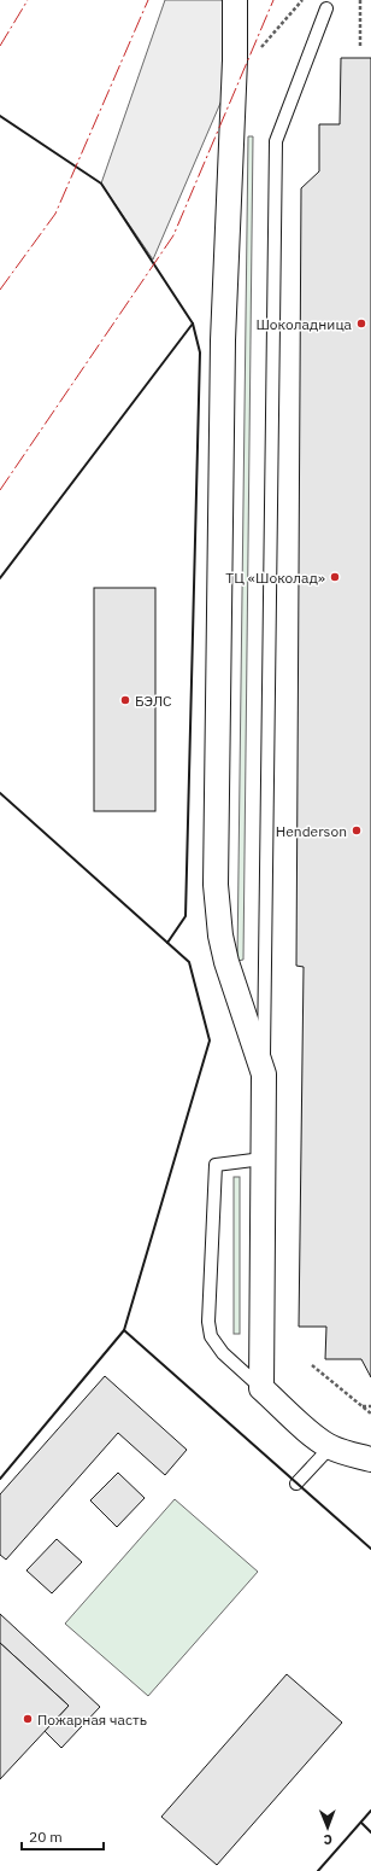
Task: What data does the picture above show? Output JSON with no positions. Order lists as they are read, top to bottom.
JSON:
{
  "places": [
    "Шоколадница",
    "ТЦ «Шоколад»",
    "БЭЛС",
    "Henderson",
    "Пожарная часть"
  ],
  "scale_bar": "20 m",
  "north": "bottom"
}
